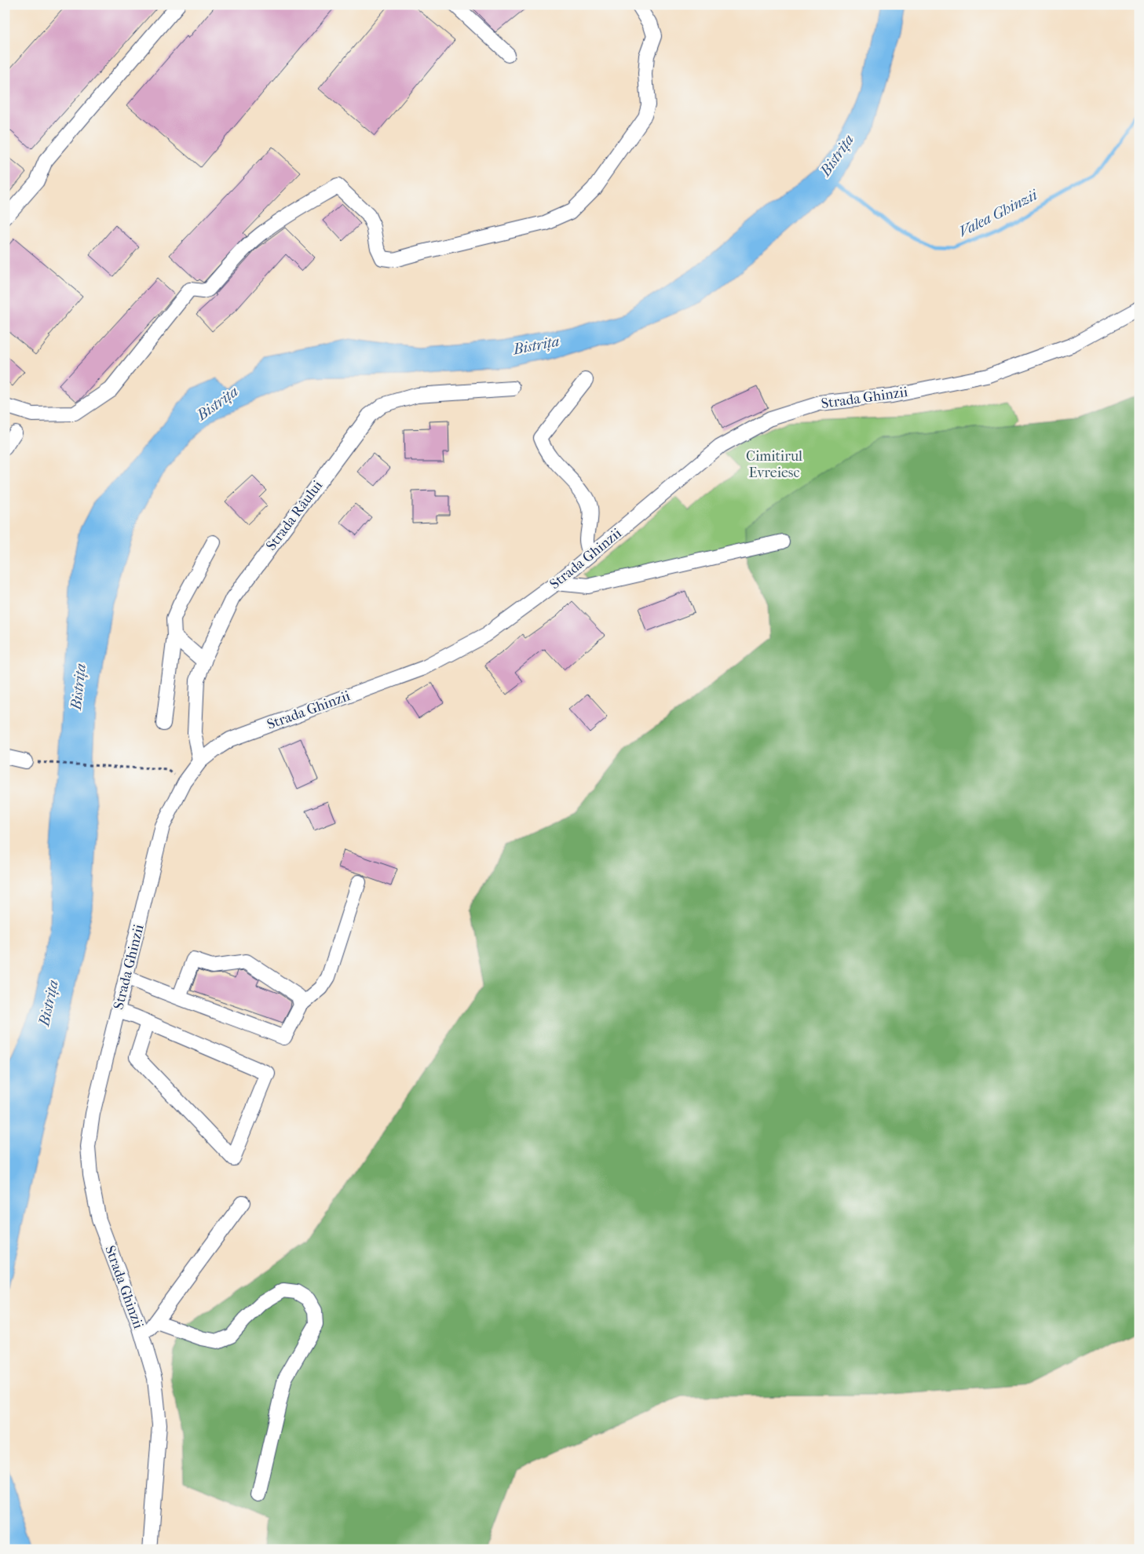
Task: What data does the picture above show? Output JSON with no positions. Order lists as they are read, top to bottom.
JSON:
{
  "streets": {
    "street": ["Strada Ghinzii", "Strada Râului"]
  },
  "crossings": [
    ["Strada Ghinzii", "Strada Râului"]
  ],
  "water": ["Bistrița", "Valea Ghinzii"],
  "parks": ["Cimitirul Evreiesc"]
}
